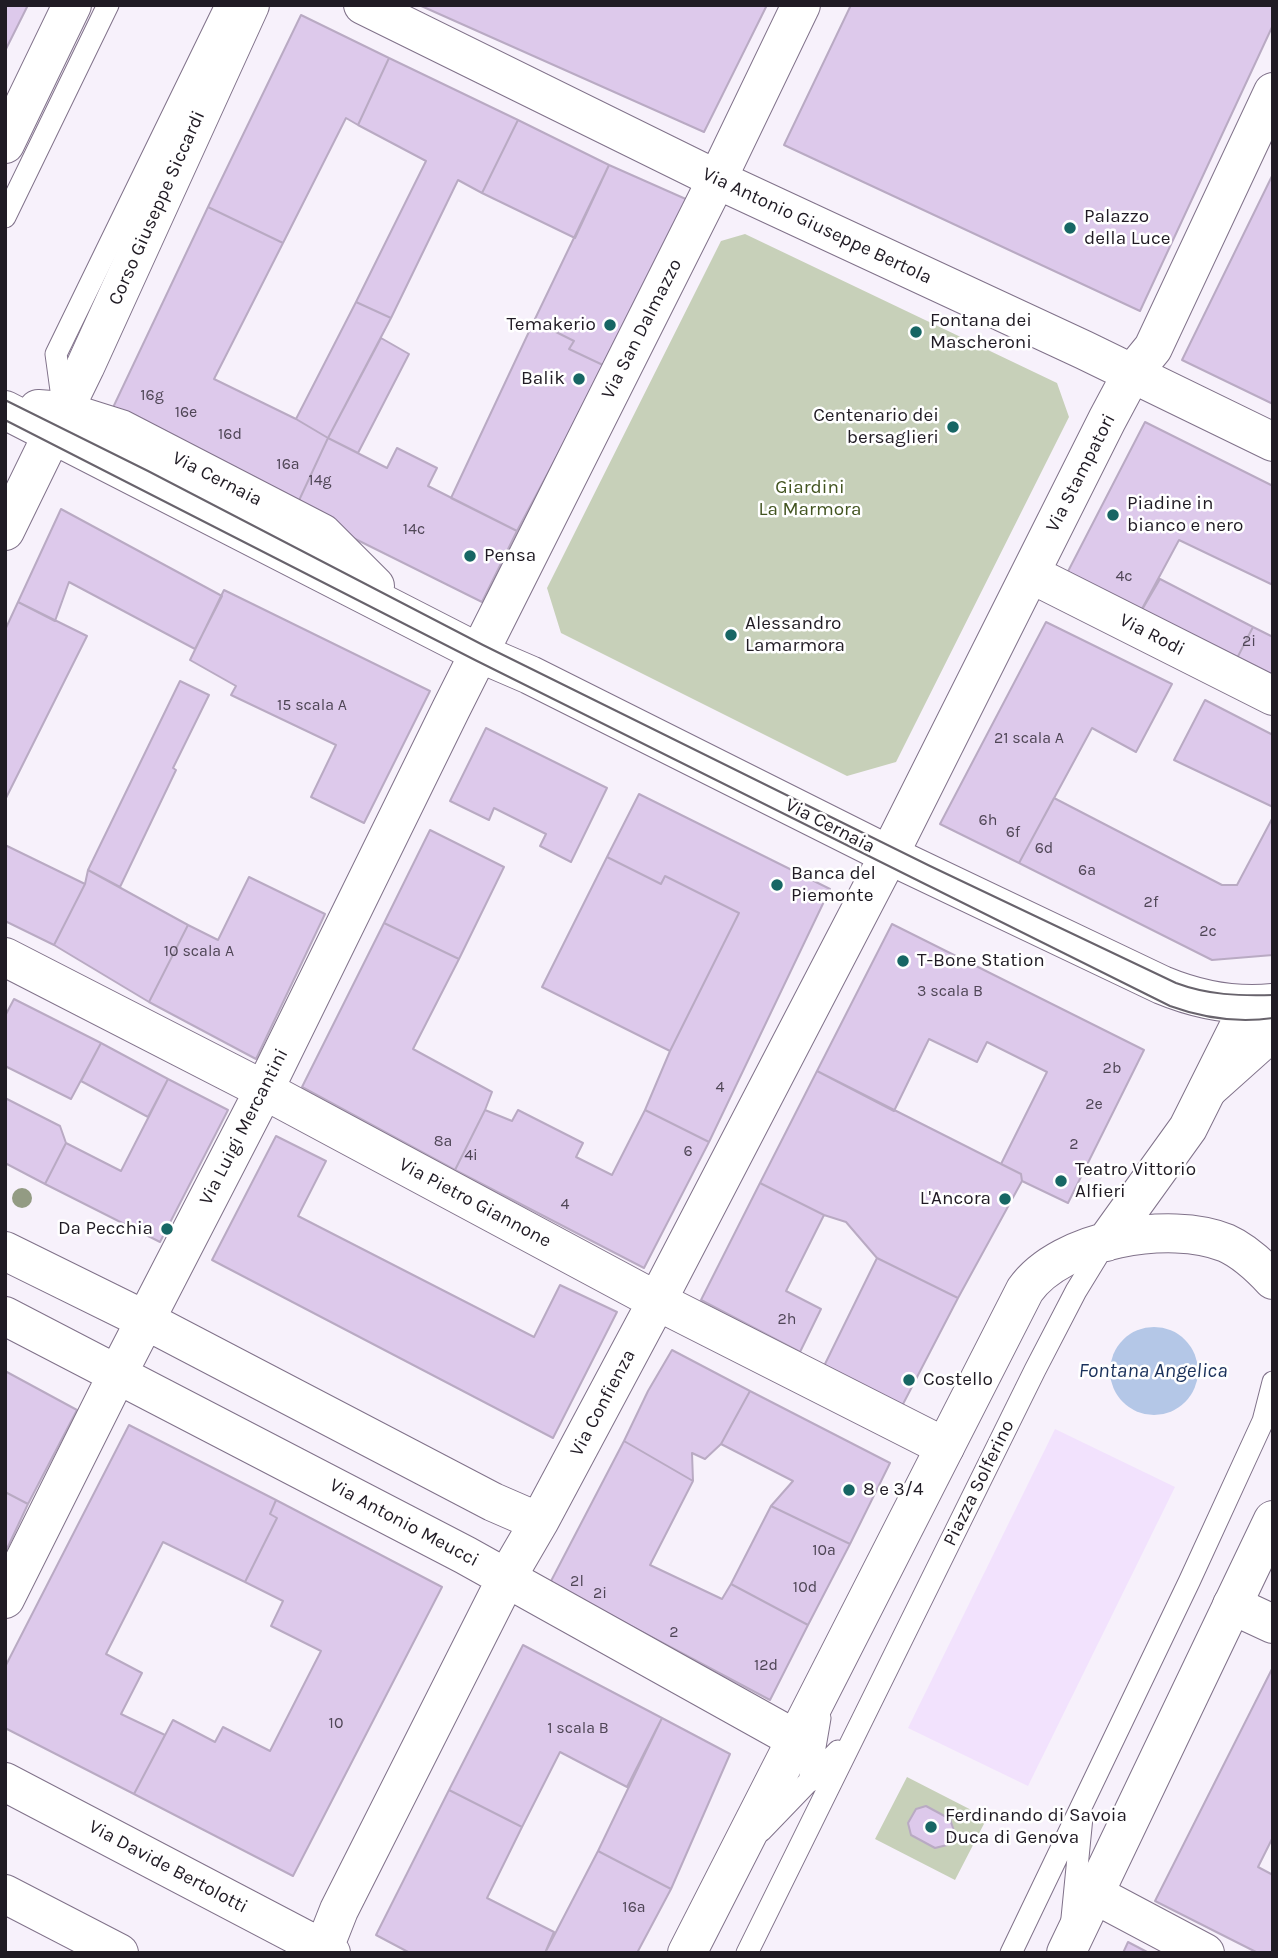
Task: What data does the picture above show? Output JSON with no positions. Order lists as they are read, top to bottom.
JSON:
{
  "streets": {
    "street": [
      "Corso Giuseppe Siccardi",
      "Via Antonio Giuseppe Bertola",
      "Via San Dalmazzo",
      "Via Stampatori",
      "Via Cernaia",
      "Via Rodi",
      "Via Luigi Mercantini",
      "Via Pietro Giannone",
      "Via Confienza",
      "Piazza Solferino",
      "Via Antonio Meucci",
      "Via Davide Bertolotti"
    ]
  },
  "crossings": [
    ["Corso Giuseppe Siccardi", "Via Cernaia"],
    ["Via Antonio Giuseppe Bertola", "Via San Dalmazzo"],
    ["Via Antonio Giuseppe Bertola", "Via Stampatori"],
    ["Via San Dalmazzo", "Via Cernaia"],
    ["Via San Dalmazzo", "Via Luigi Mercantini"],
    ["Via Stampatori", "Via Cernaia"],
    ["Via Stampatori", "Via Rodi"],
    ["Via Stampatori", "Via Confienza"],
    ["Via Cernaia", "Via Luigi Mercantini"],
    ["Via Cernaia", "Via Confienza"],
    ["Via Cernaia", "Piazza Solferino"],
    ["Via Luigi Mercantini", "Via Pietro Giannone"],
    ["Via Luigi Mercantini", "Via Antonio Meucci"],
    ["Via Pietro Giannone", "Via Confienza"],
    ["Via Pietro Giannone", "Piazza Solferino"],
    ["Via Confienza", "Via Antonio Meucci"],
    ["Via Confienza", "Via Davide Bertolotti"],
    ["Piazza Solferino", "Via Antonio Meucci"]
  ],
  "water": ["Fontana Angelica"],
  "parks": ["Giardini La Marmora"],
  "places": [
    "Palazzo della Luce",
    "Temakerio",
    "Fontana dei Mascheroni",
    "Balik",
    "Centenario dei bersaglieri",
    "Piadine in bianco e nero",
    "Pensa",
    "Alessandro Lamarmora",
    "Banca del Piemonte",
    "T-Bone Station",
    "Teatro Vittorio Alfieri",
    "L'Ancora",
    "Da Pecchia",
    "Costello",
    "8 e 3/4",
    "Ferdinando di Savoia Duca di Genova"
  ],
  "house_numbers": [
    "16g",
    "16e",
    "16d",
    "16a",
    "14g",
    "14c",
    "4c",
    "2i",
    "15 scala A",
    "21 scala A",
    "6h",
    "6f",
    "6d",
    "6a",
    "2f",
    "2c",
    "10 scala A",
    "3 scala B",
    "2b",
    "4",
    "2e",
    "8a",
    "2",
    "6",
    "4i",
    "4",
    "2h",
    "10a",
    "2l",
    "10d",
    "2i",
    "2",
    "12d",
    "10",
    "1 scala B",
    "16a"
  ]
}
